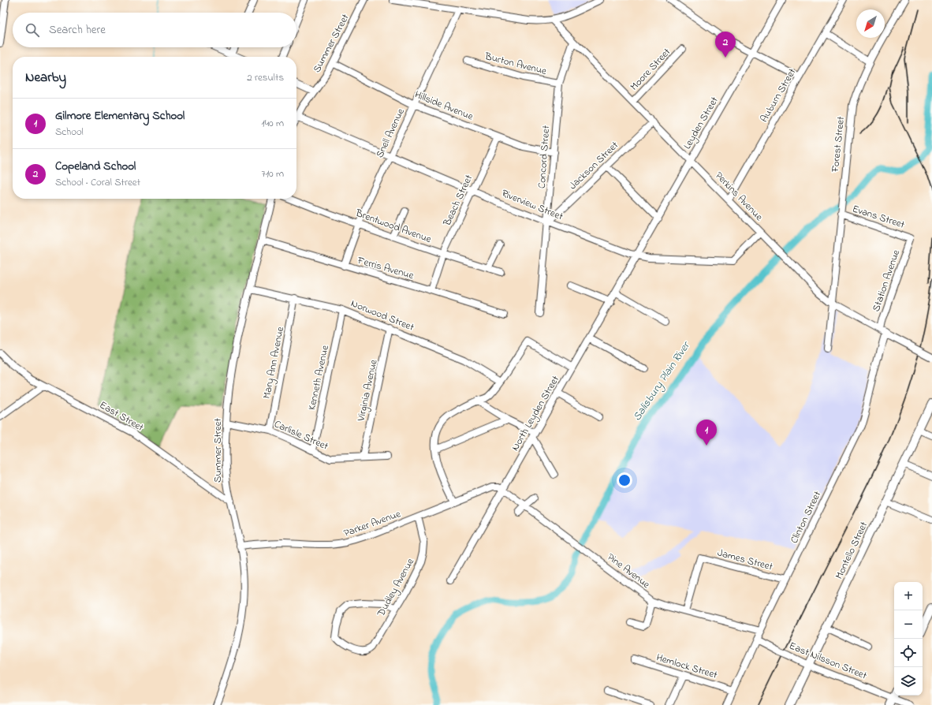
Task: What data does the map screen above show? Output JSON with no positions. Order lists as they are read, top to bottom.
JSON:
{
  "streets": {
    "main road": ["Montello Street"],
    "street": [
      "Summer Street",
      "Burton Avenue",
      "Moore Street",
      "Auburn Street",
      "Hillside Avenue",
      "Leyden Street",
      "Snell Avenue",
      "Forest Street",
      "Concord Street",
      "Jackson Street",
      "Perkins Avenue",
      "Beach Street",
      "Riverview Street",
      "Evans Street",
      "Brentwood Avenue",
      "Ferris Avenue",
      "Station Avenue",
      "Norwood Street",
      "Mary Ann Avenue",
      "Kenneth Avenue",
      "Virginia Avenue",
      "North Leyden Street",
      "East Street",
      "Carlisle Street",
      "Clinton Street",
      "Parker Avenue",
      "James Street",
      "Pine Avenue",
      "Dudley Avenue",
      "East Nilsson Street",
      "Hemlock Street"
    ]
  },
  "crossings": [
    ["Summer Street", "Hillside Avenue"],
    ["Summer Street", "Riverview Street"],
    ["Summer Street", "Ferris Avenue"],
    ["Summer Street", "Norwood Street"],
    ["Summer Street", "East Street"],
    ["Summer Street", "Carlisle Street"],
    ["Summer Street", "Parker Avenue"],
    ["Burton Avenue", "Concord Street"],
    ["Moore Street", "Perkins Avenue"],
    ["Auburn Street", "Perkins Avenue"],
    ["Hillside Avenue", "Snell Avenue"],
    ["Hillside Avenue", "Concord Street"],
    ["Hillside Avenue", "Beach Street"],
    ["Leyden Street", "Perkins Avenue"],
    ["Leyden Street", "Riverview Street"],
    ["Leyden Street", "North Leyden Street"],
    ["Snell Avenue", "Riverview Street"],
    ["Snell Avenue", "Brentwood Avenue"],
    ["Snell Avenue", "Ferris Avenue"],
    ["Forest Street", "Perkins Avenue"],
    ["Forest Street", "Evans Street"],
    ["Concord Street", "Jackson Street"],
    ["Concord Street", "Perkins Avenue"],
    ["Concord Street", "Riverview Street"],
    ["Jackson Street", "Perkins Avenue"],
    ["Jackson Street", "Riverview Street"],
    ["Perkins Avenue", "Riverview Street"],
    ["Perkins Avenue", "Station Avenue"],
    ["Perkins Avenue", "Clinton Street"],
    ["Beach Street", "Riverview Street"],
    ["Beach Street", "Brentwood Avenue"],
    ["Beach Street", "Ferris Avenue"],
    ["Riverview Street", "North Leyden Street"],
    ["Evans Street", "Station Avenue"],
    ["Station Avenue", "Clinton Street"],
    ["Norwood Street", "Mary Ann Avenue"],
    ["Norwood Street", "Kenneth Avenue"],
    ["Norwood Street", "Virginia Avenue"],
    ["Mary Ann Avenue", "Carlisle Street"],
    ["Kenneth Avenue", "Carlisle Street"],
    ["Virginia Avenue", "Carlisle Street"],
    ["North Leyden Street", "Parker Avenue"],
    ["North Leyden Street", "Pine Avenue"],
    ["Clinton Street", "James Street"],
    ["Clinton Street", "Pine Avenue"],
    ["Clinton Street", "East Nilsson Street"],
    ["Clinton Street", "Hemlock Street"],
    ["Parker Avenue", "Pine Avenue"],
    ["Parker Avenue", "Dudley Avenue"],
    ["Montello Street", "East Nilsson Street"],
    ["James Street", "Pine Avenue"]
  ],
  "water": ["Salisbury Plain River"],
  "north": "bottom left",
  "page": {
    "search": "Search here",
    "pins": ["2", "1"],
    "heading": ["Nearby", "2 results"],
    "list": [
      {
        "mark": "1",
        "name": "Gilmore Elementary School",
        "note": "School",
        "value": "140 m"
      },
      {
        "mark": "2",
        "name": "Copeland School",
        "note": "School · Coral Street",
        "value": "710 m"
      }
    ],
    "map_buttons": ["+", "−"]
  }
}
